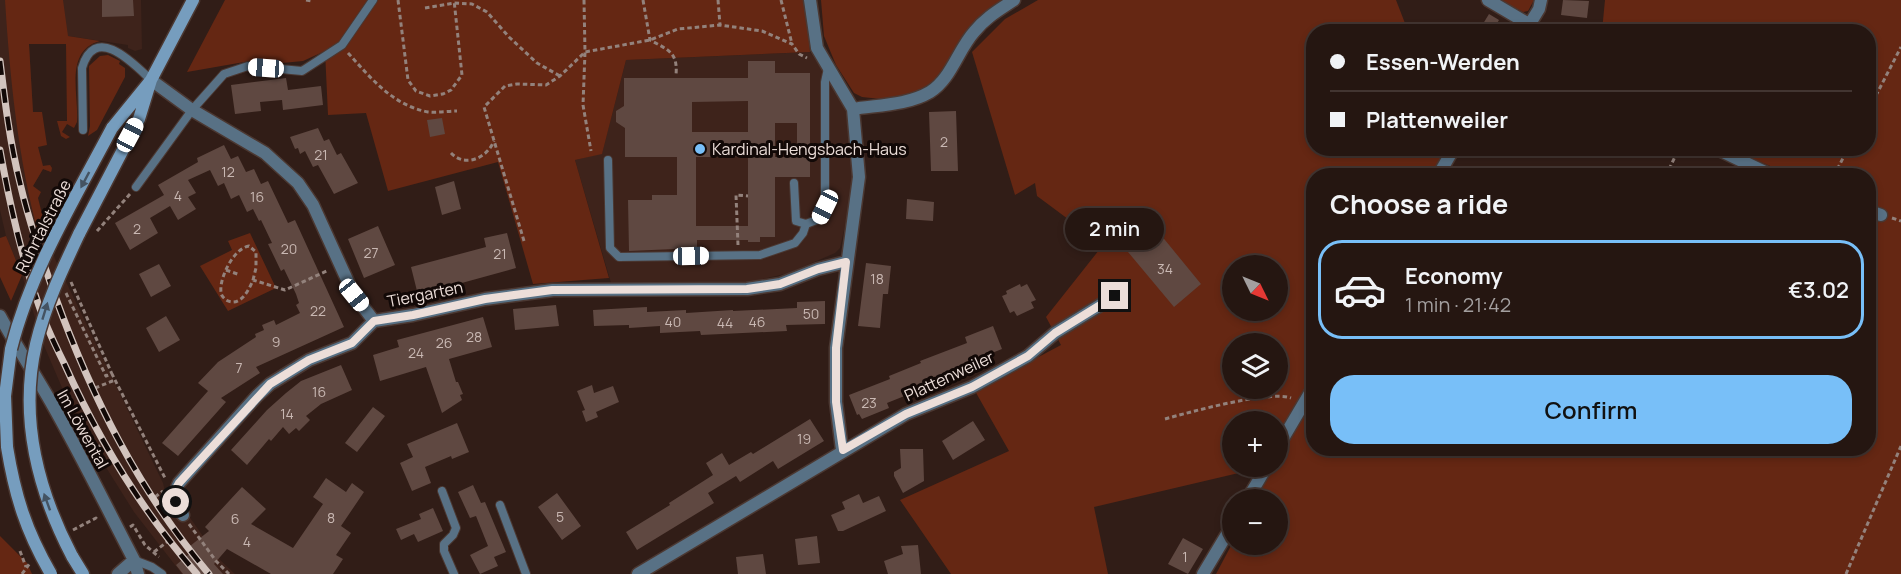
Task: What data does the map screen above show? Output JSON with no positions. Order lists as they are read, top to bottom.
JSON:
{
  "streets": {
    "main road": ["Ruhrtalstraße"],
    "street": ["Tiergarten", "Plattenweiler", "Im Löwental"]
  },
  "places": ["Kardinal-Hengsbach-Haus"],
  "house_numbers": [
    "2",
    "21",
    "12",
    "4",
    "16",
    "2",
    "20",
    "27",
    "21",
    "34",
    "18",
    "22",
    "50",
    "40",
    "46",
    "44",
    "28",
    "9",
    "26",
    "24",
    "7",
    "16",
    "23",
    "14",
    "19",
    "5",
    "8",
    "6",
    "4",
    "1"
  ],
  "north": "bottom right",
  "page": {
    "banner": ["Essen-Werden", "Plattenweiler"],
    "heading": "Choose a ride",
    "bubble": "2 min",
    "list": [
      {
        "name": "Economy",
        "note": "1 min · 21:42",
        "value": "€3.02"
      }
    ],
    "map_buttons": ["+", "−"],
    "buttons": "Confirm"
  }
}
